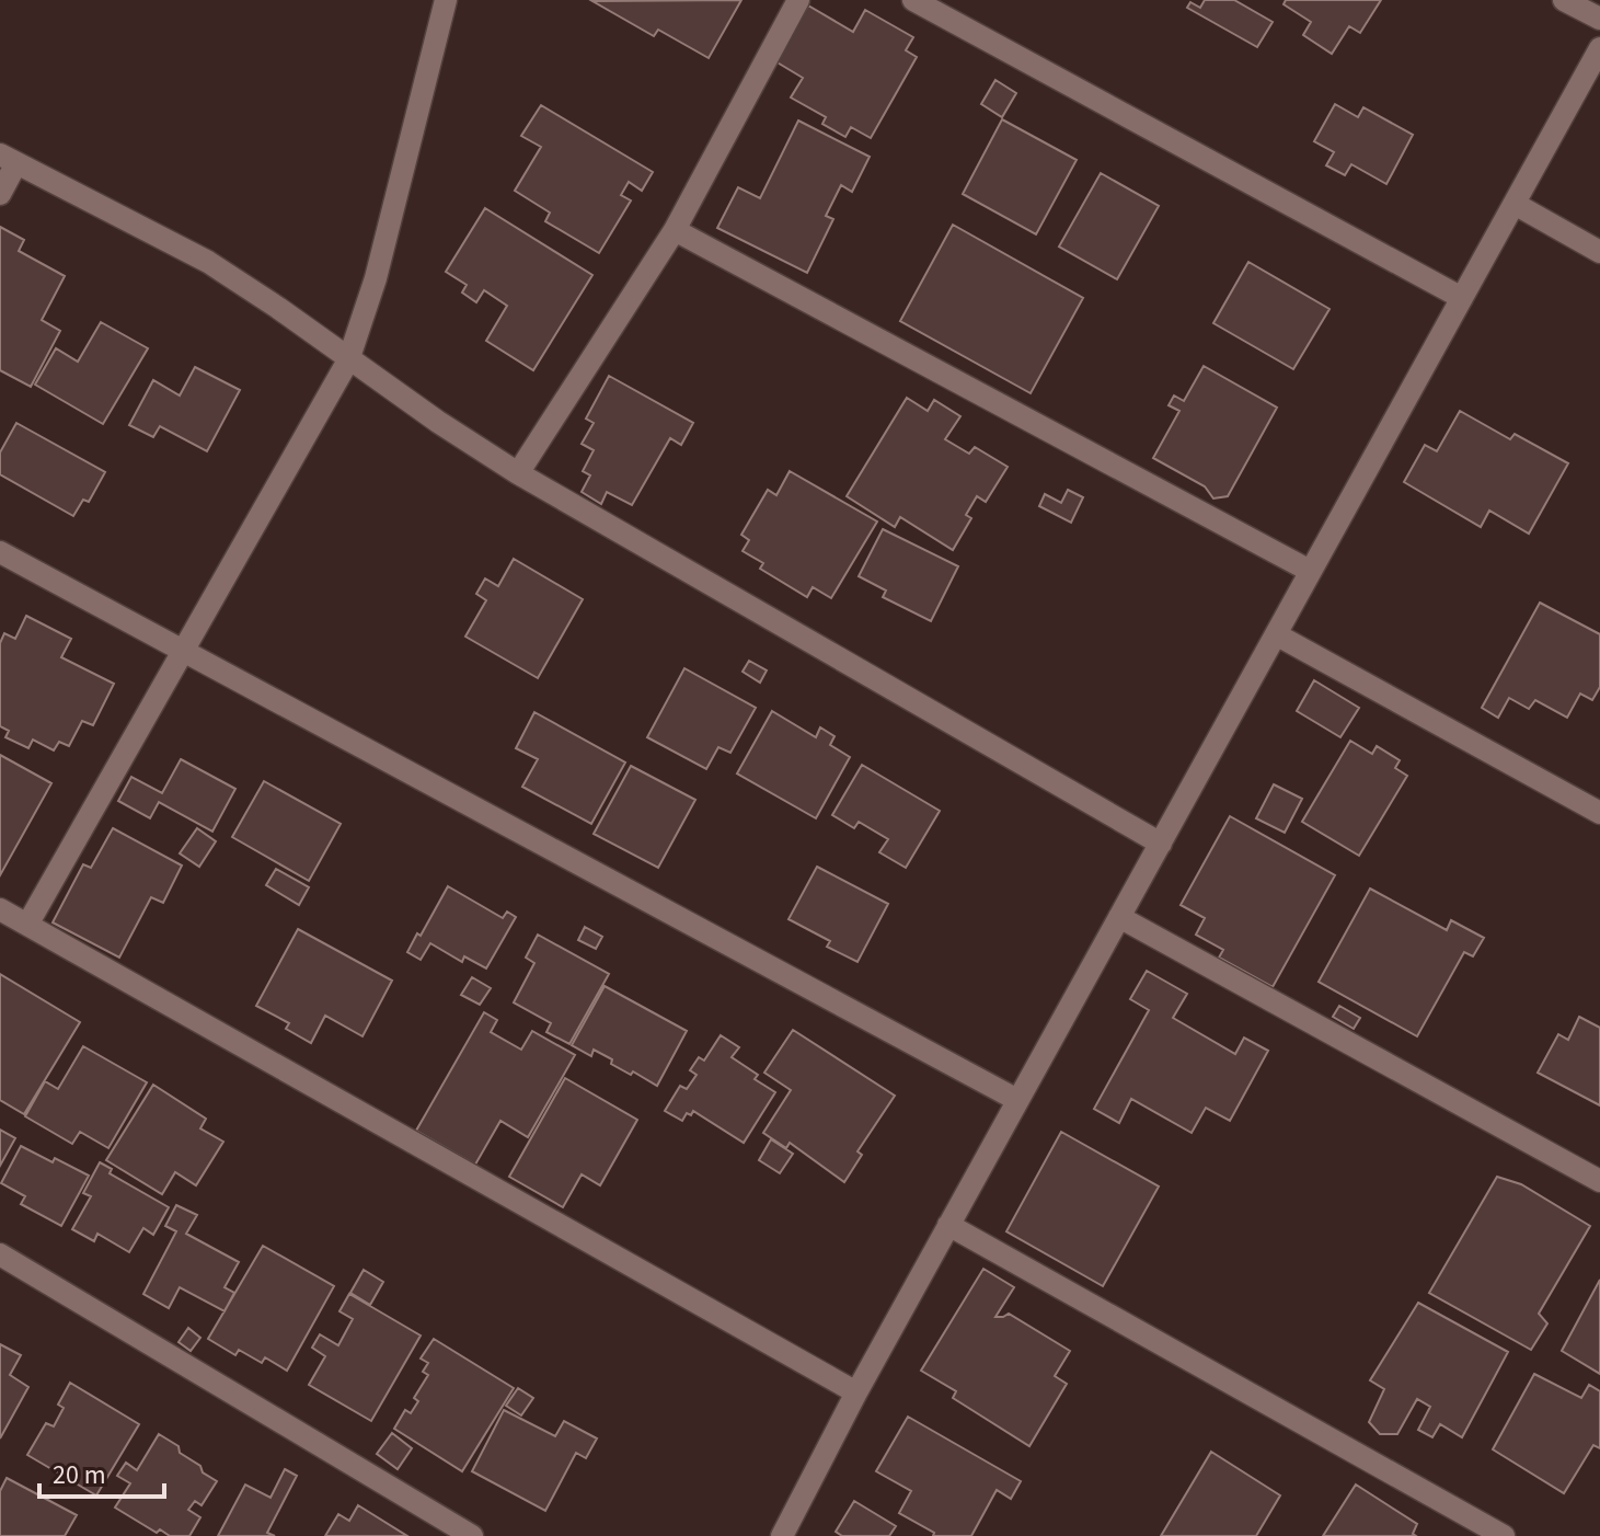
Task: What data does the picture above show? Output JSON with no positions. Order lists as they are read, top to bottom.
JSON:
{
  "scale_bar": "20 m"
}
